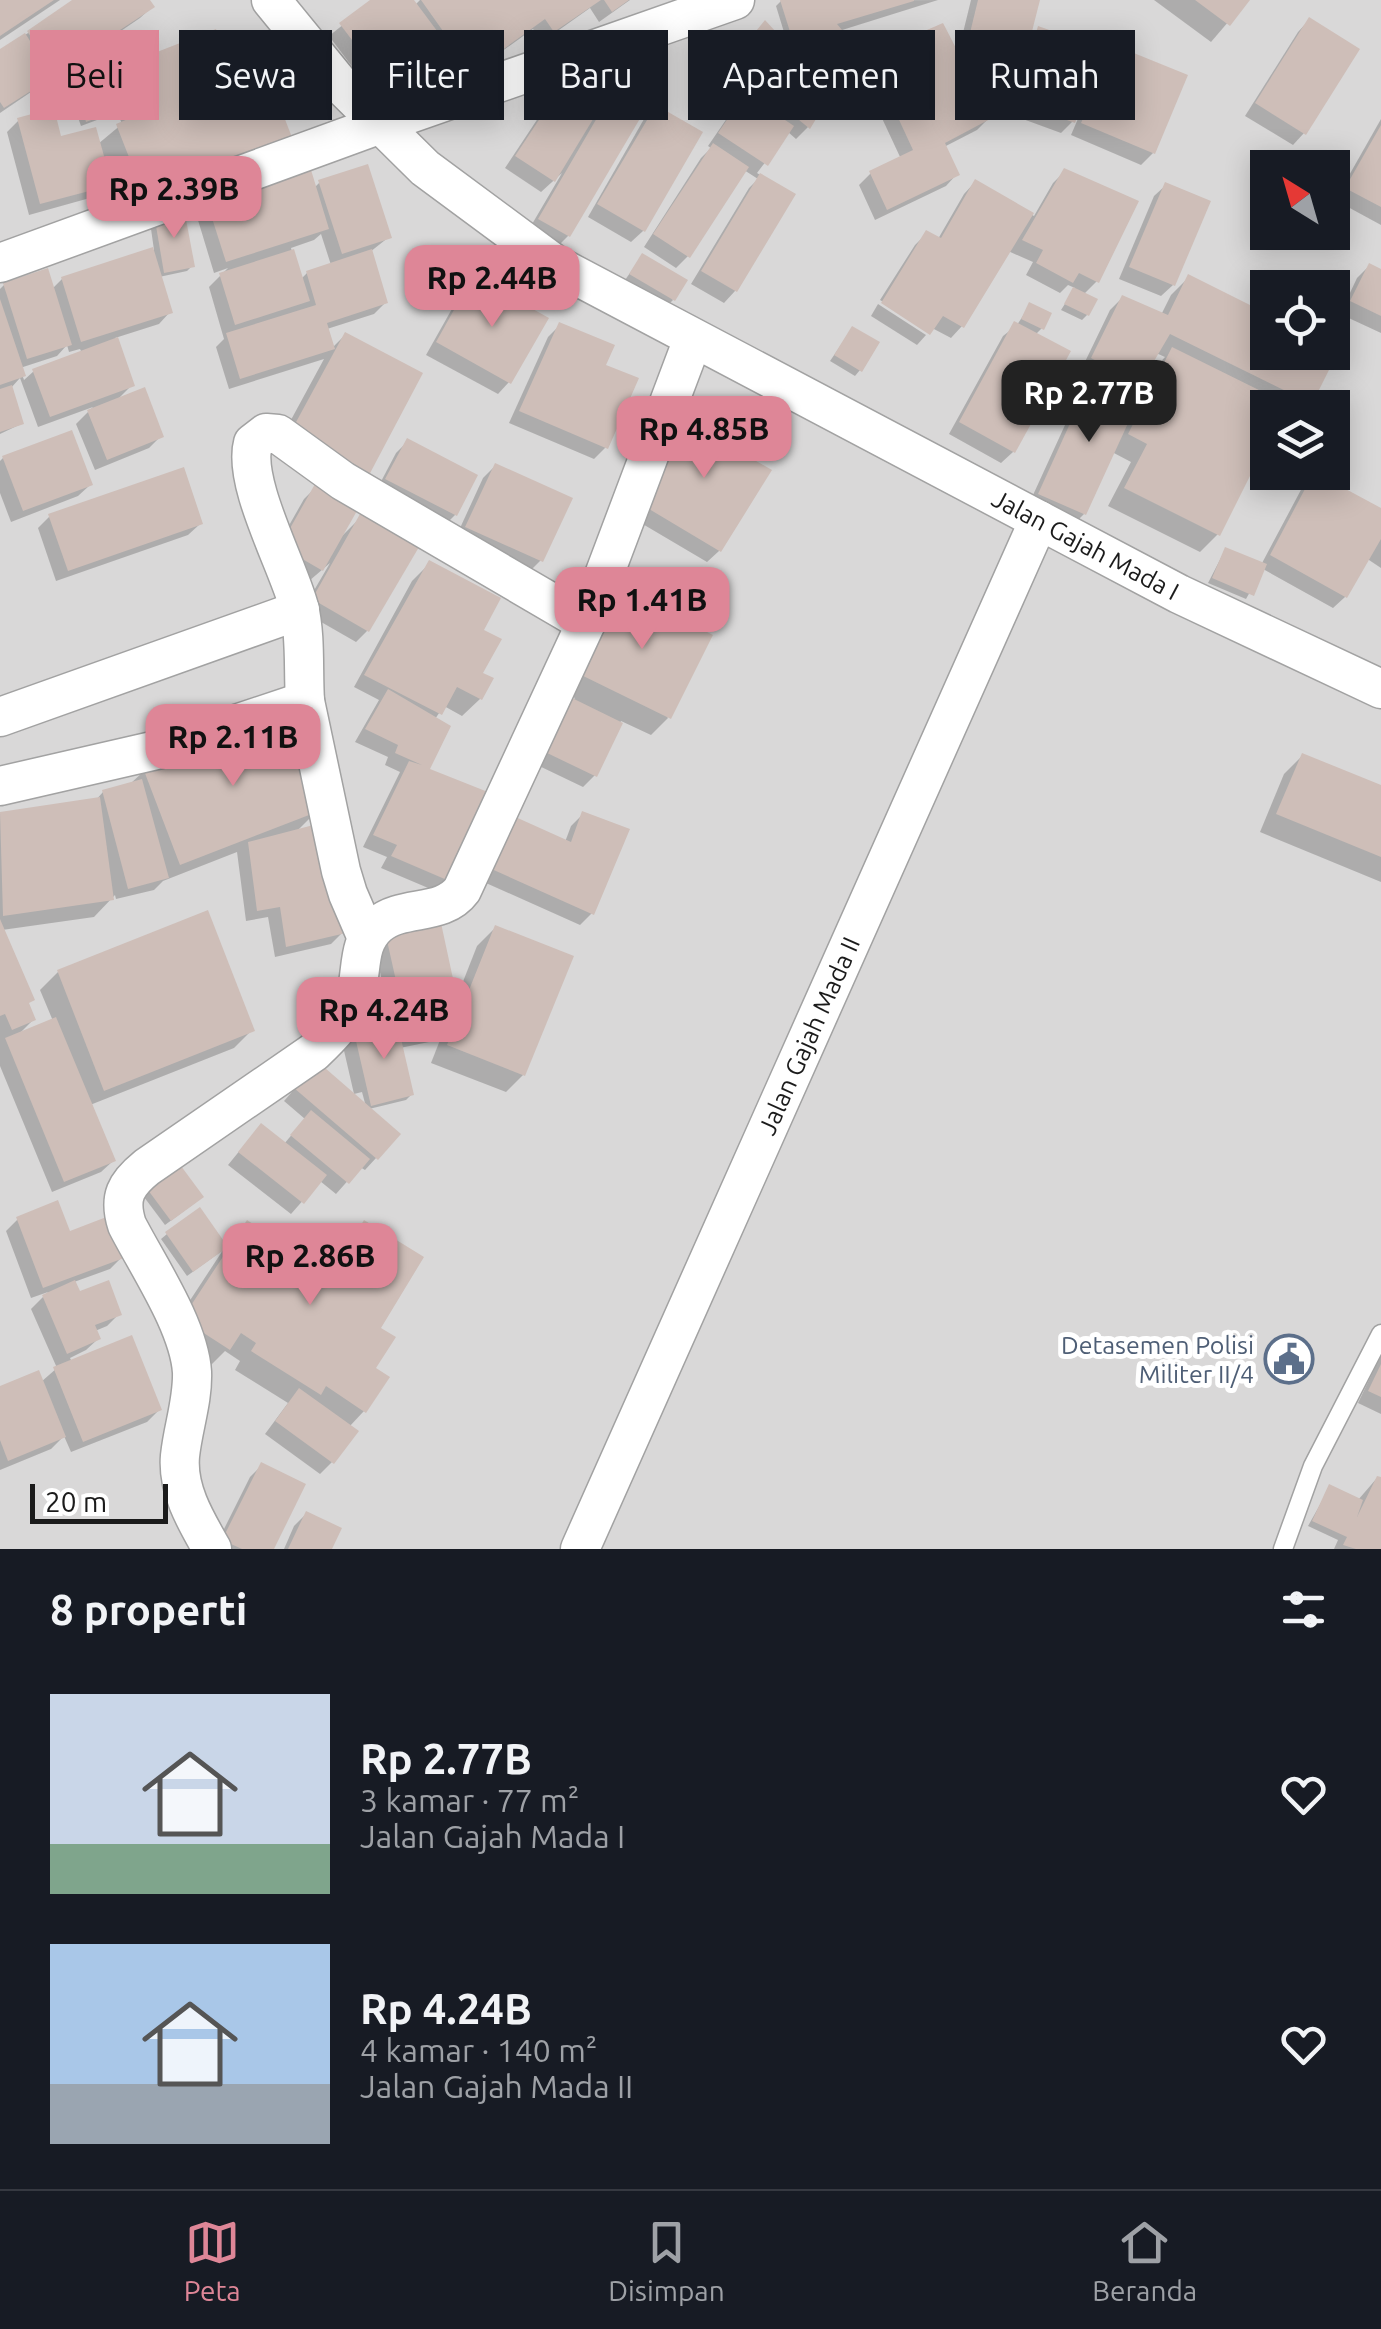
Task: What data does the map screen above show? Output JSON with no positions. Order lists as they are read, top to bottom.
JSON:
{
  "streets": {
    "street": ["Jalan Gajah Mada I", "Jalan Gajah Mada II"]
  },
  "crossings": [
    ["Jalan Gajah Mada I", "Jalan Gajah Mada II"]
  ],
  "places": {
    "public building": ["Detasemen Polisi Militer II/4"]
  },
  "scale_bar": "20 m",
  "north": "top left",
  "page": {
    "chip": [
      "Beli",
      "Sewa",
      "Filter",
      "Baru",
      "Apartemen",
      "Rumah"
    ],
    "price": [
      "Rp 2.39B",
      "Rp 2.44B",
      "Rp 2.77B",
      "Rp 4.85B",
      "Rp 1.41B",
      "Rp 2.11B",
      "Rp 4.24B",
      "Rp 2.86B"
    ],
    "scale": "20 m",
    "heading": "8 properti",
    "list": [
      {
        "name": "Rp 2.77B",
        "note": "3 kamar · 77 m² · Jalan Gajah Mada I"
      },
      {
        "name": "Rp 4.24B",
        "note": "4 kamar · 140 m² · Jalan Gajah Mada II"
      }
    ],
    "tabs": ["Peta", "Disimpan", "Beranda"]
  }
}
